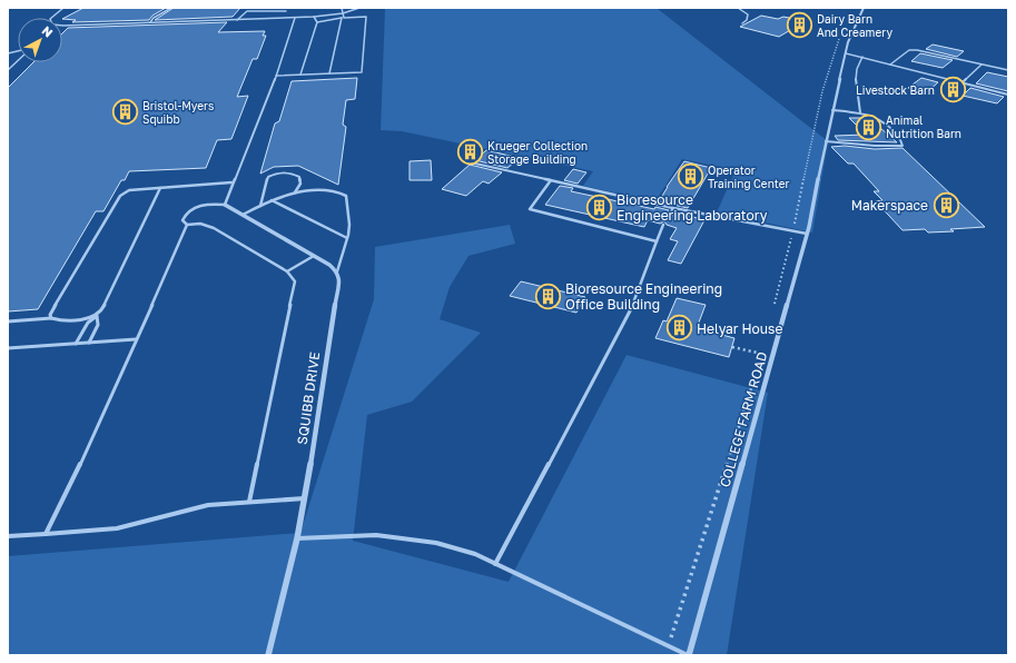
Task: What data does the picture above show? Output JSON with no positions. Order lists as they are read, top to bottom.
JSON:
{
  "streets": {
    "street": ["SQUIBB DRIVE", "COLLEGE FARM ROAD"]
  },
  "places": {
    "building": [
      "Dairy Barn And Creamery",
      "Livestock Barn",
      "Bristol-Myers Squibb",
      "Animal Nutrition Barn",
      "Krueger Collection Storage Building",
      "Operator Training Center",
      "Makerspace",
      "Bioresource Engineering Laboratory",
      "Bioresource Engineering Office Building",
      "Helyar House"
    ]
  },
  "north": "top right"
}
